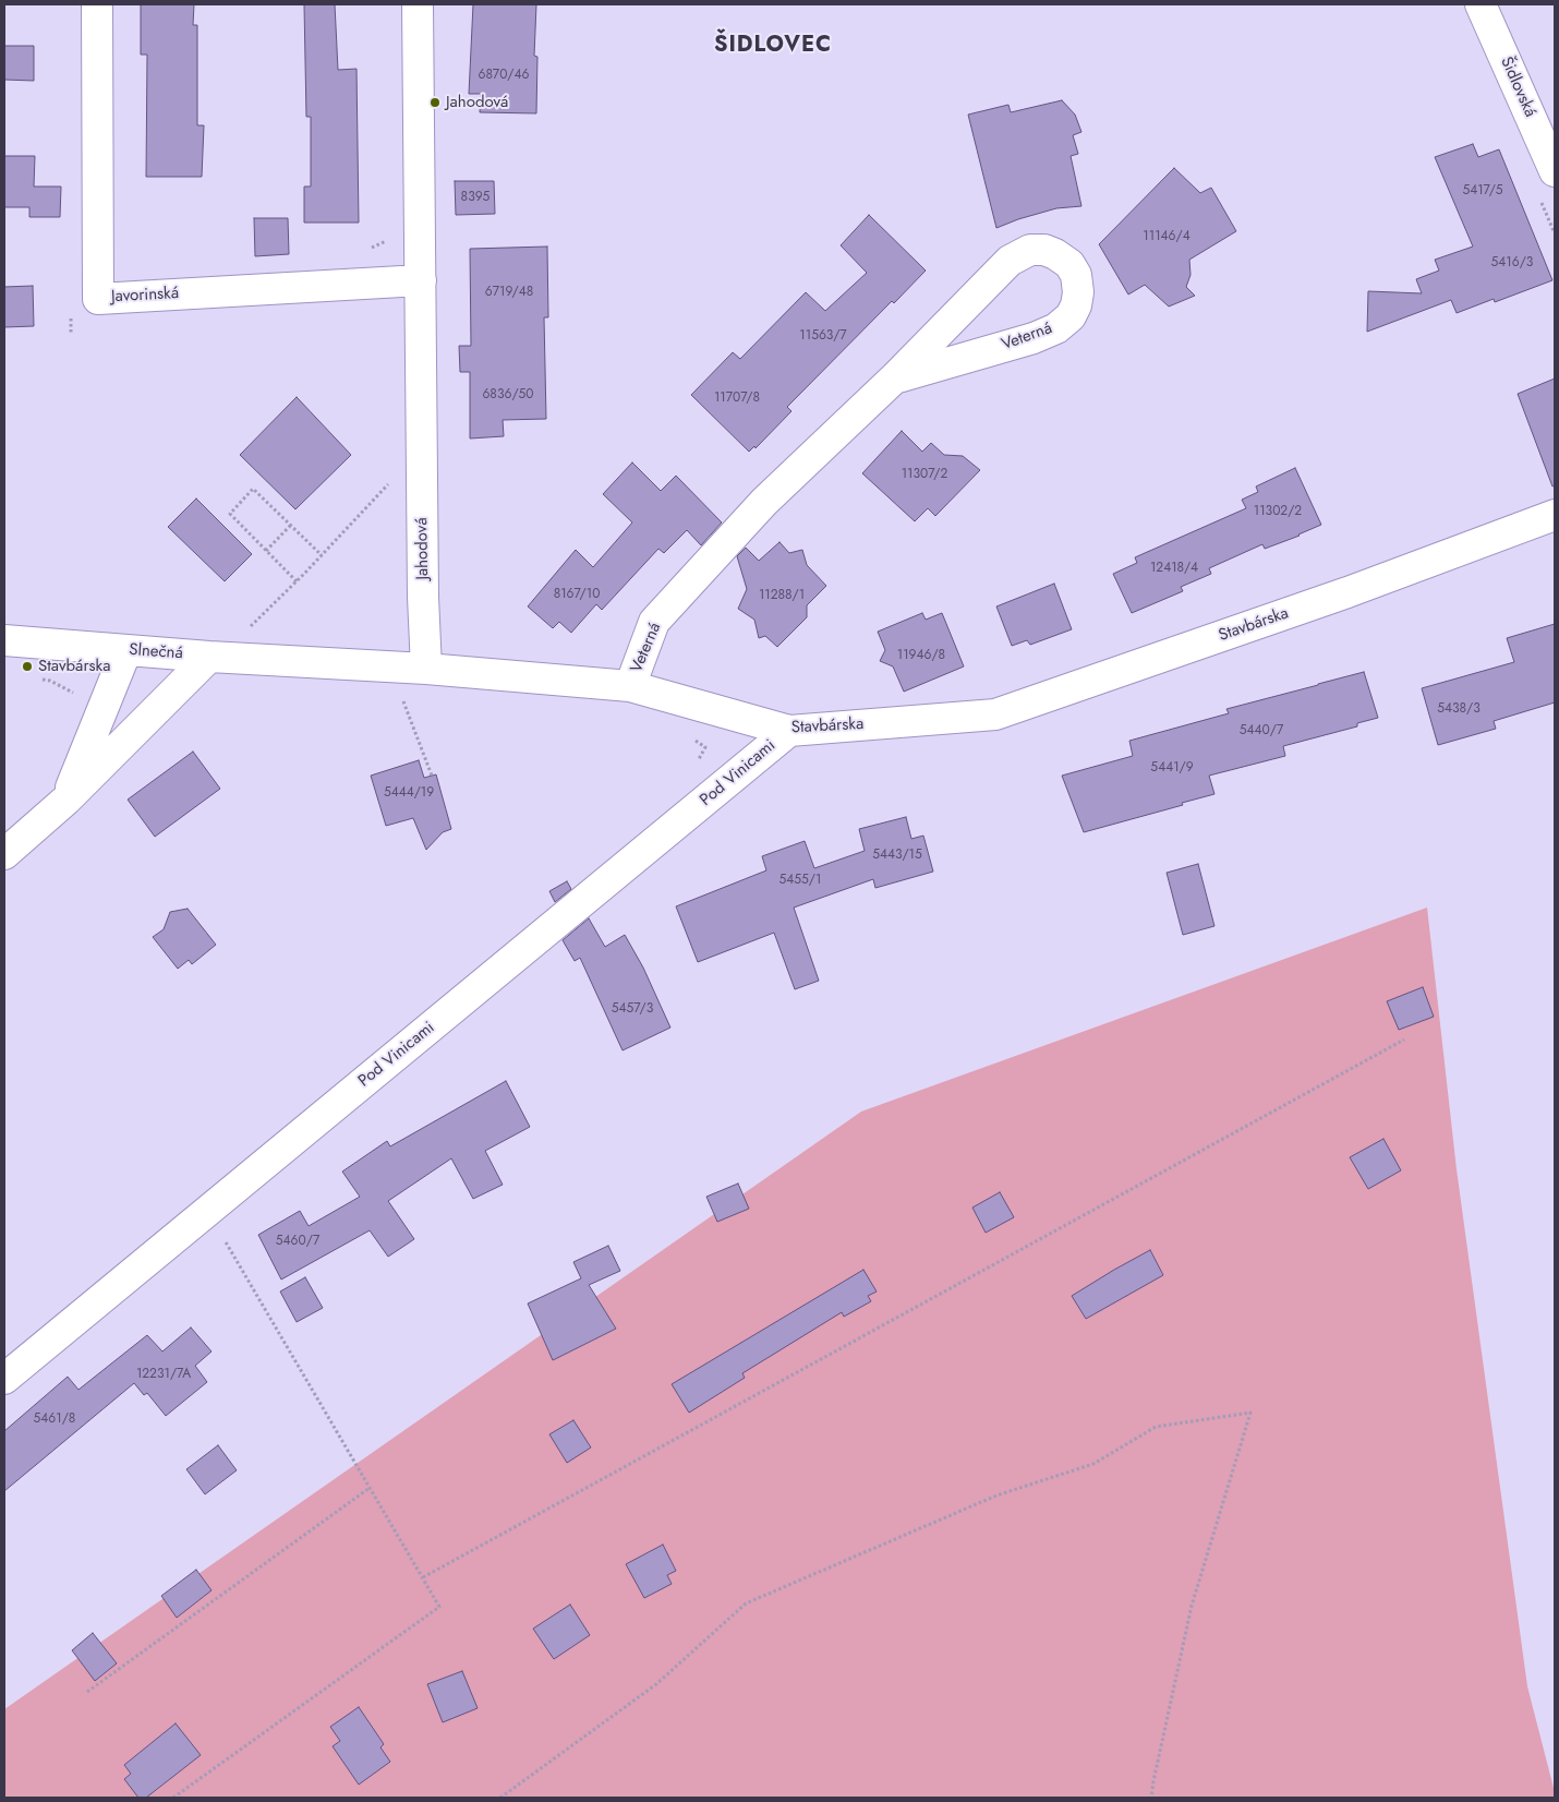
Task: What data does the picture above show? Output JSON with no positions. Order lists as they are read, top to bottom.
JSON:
{
  "streets": {
    "street": [
      "Šidlovská",
      "Javorinská",
      "Veterná",
      "Jahodová",
      "Stavbárska",
      "Slnečná",
      "Pod Vinicami"
    ]
  },
  "crossings": [
    ["Javorinská", "Jahodová"],
    ["Veterná", "Stavbárska"],
    ["Jahodová", "Stavbárska"],
    ["Stavbárska", "Slnečná"],
    ["Stavbárska", "Pod Vinicami"]
  ],
  "districts": ["ŠIDLOVEC"],
  "places": ["Jahodová", "Stavbárska"],
  "house_numbers": [
    "6870/46",
    "5417/5",
    "8395",
    "11146/4",
    "5416/3",
    "6719/48",
    "11563/7",
    "6836/50",
    "11707/8",
    "11307/2",
    "11302/2",
    "12418/4",
    "8167/10",
    "11288/1",
    "11946/8",
    "5438/3",
    "5440/7",
    "5441/9",
    "5444/19",
    "5443/15",
    "5455/1",
    "5457/3",
    "5460/7",
    "12231/7A",
    "5461/8"
  ]
}
